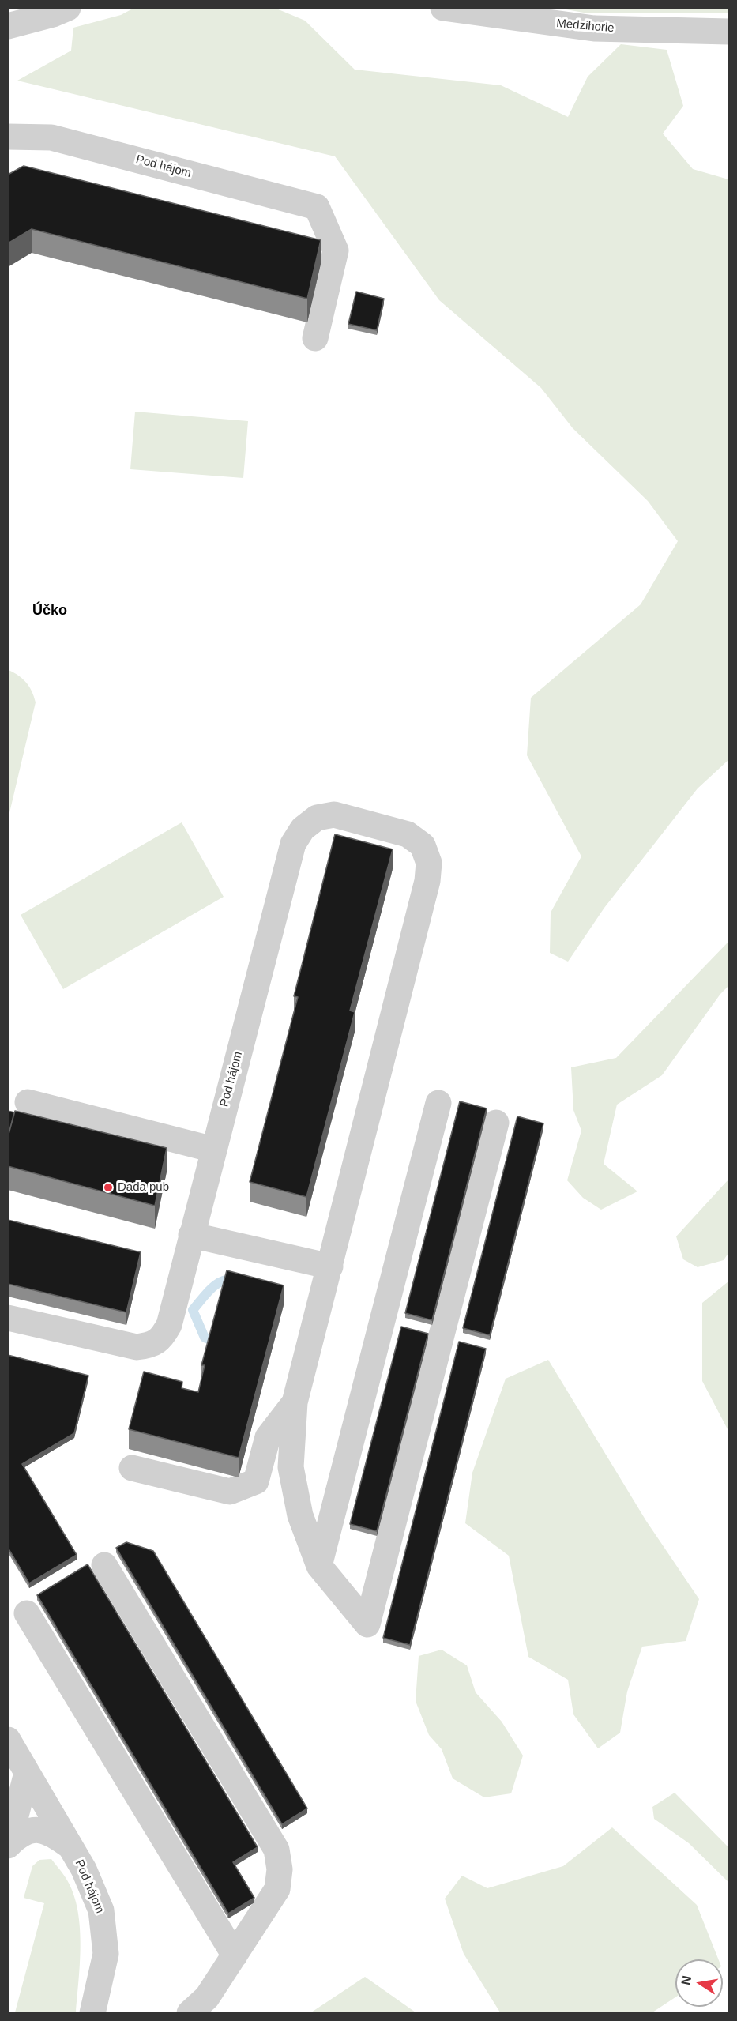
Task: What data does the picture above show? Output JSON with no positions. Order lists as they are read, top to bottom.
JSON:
{
  "streets": {
    "street": ["Medzihorie", "Pod hájom"]
  },
  "districts": ["Účko"],
  "places": ["Dada pub"],
  "north": "left"
}
